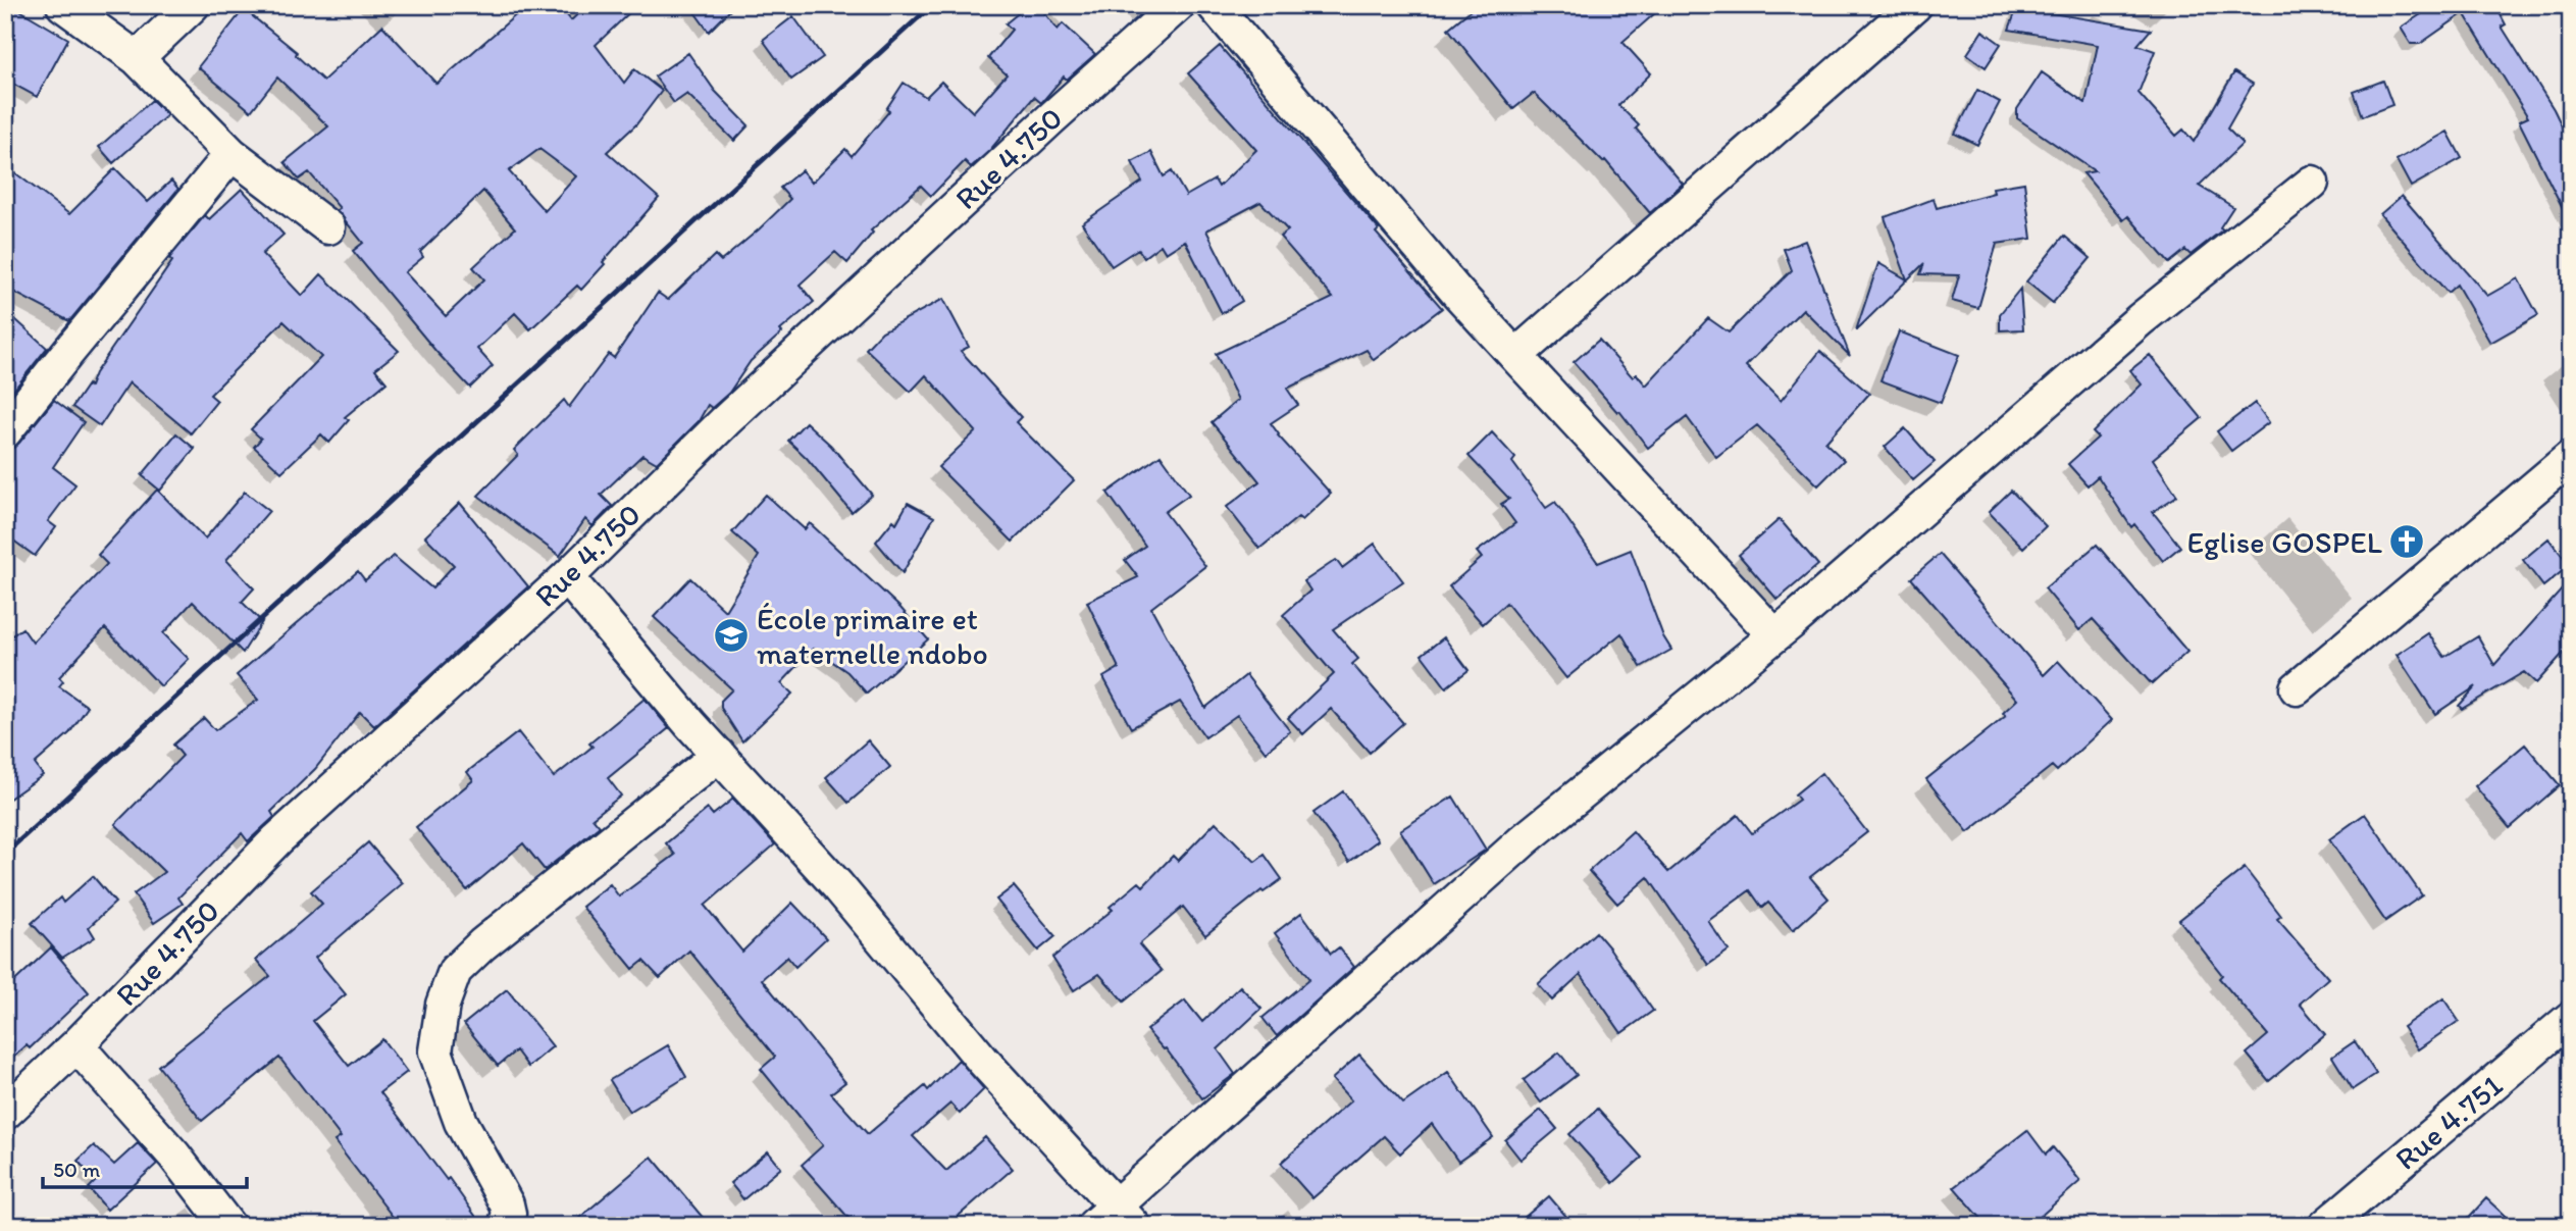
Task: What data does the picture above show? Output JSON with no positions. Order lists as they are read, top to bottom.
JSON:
{
  "streets": {
    "street": ["Rue 4.750", "Rue 4.751"]
  },
  "places": {
    "church": ["Eglise GOSPEL"],
    "school or university": ["École primaire et maternelle ndobo"]
  },
  "scale_bar": "50 m"
}
